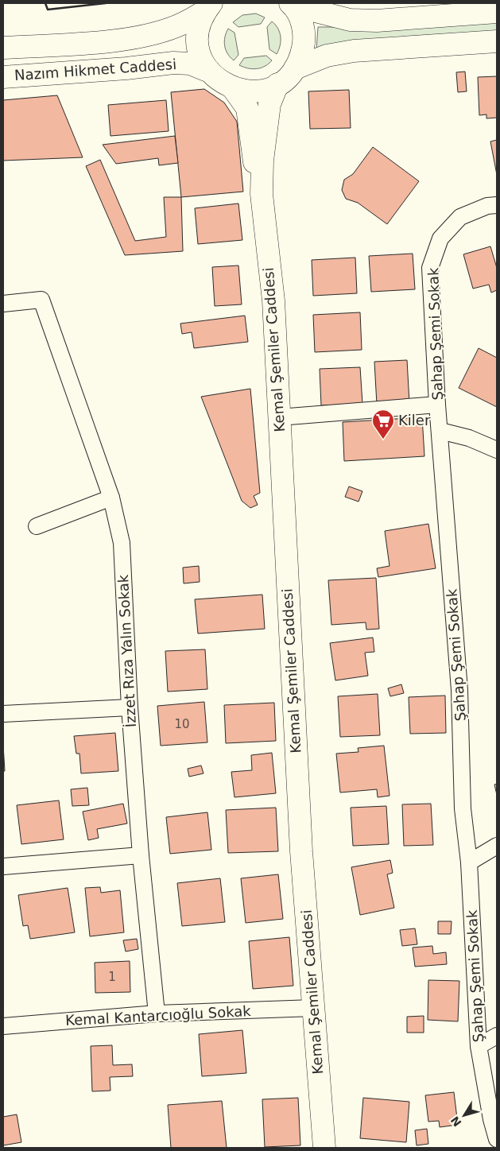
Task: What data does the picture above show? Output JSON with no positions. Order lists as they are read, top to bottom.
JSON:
{
  "streets": {
    "main road": ["Nazım Hikmet Caddesi", "Kemal Şemiler Caddesi"],
    "street": ["Şahap Şemi Sokak", "İzzet Rıza Yalın Sokak", "Kemal Kantarcıoğlu Sokak"]
  },
  "crossings": [
    ["Kemal Şemiler Caddesi", "Kemal Kantarcıoğlu Sokak"],
    ["İzzet Rıza Yalın Sokak", "Kemal Kantarcıoğlu Sokak"]
  ],
  "places": {
    "supermarket": ["Kiler"]
  },
  "house_numbers": ["10", "1"],
  "north": "bottom left"
}
